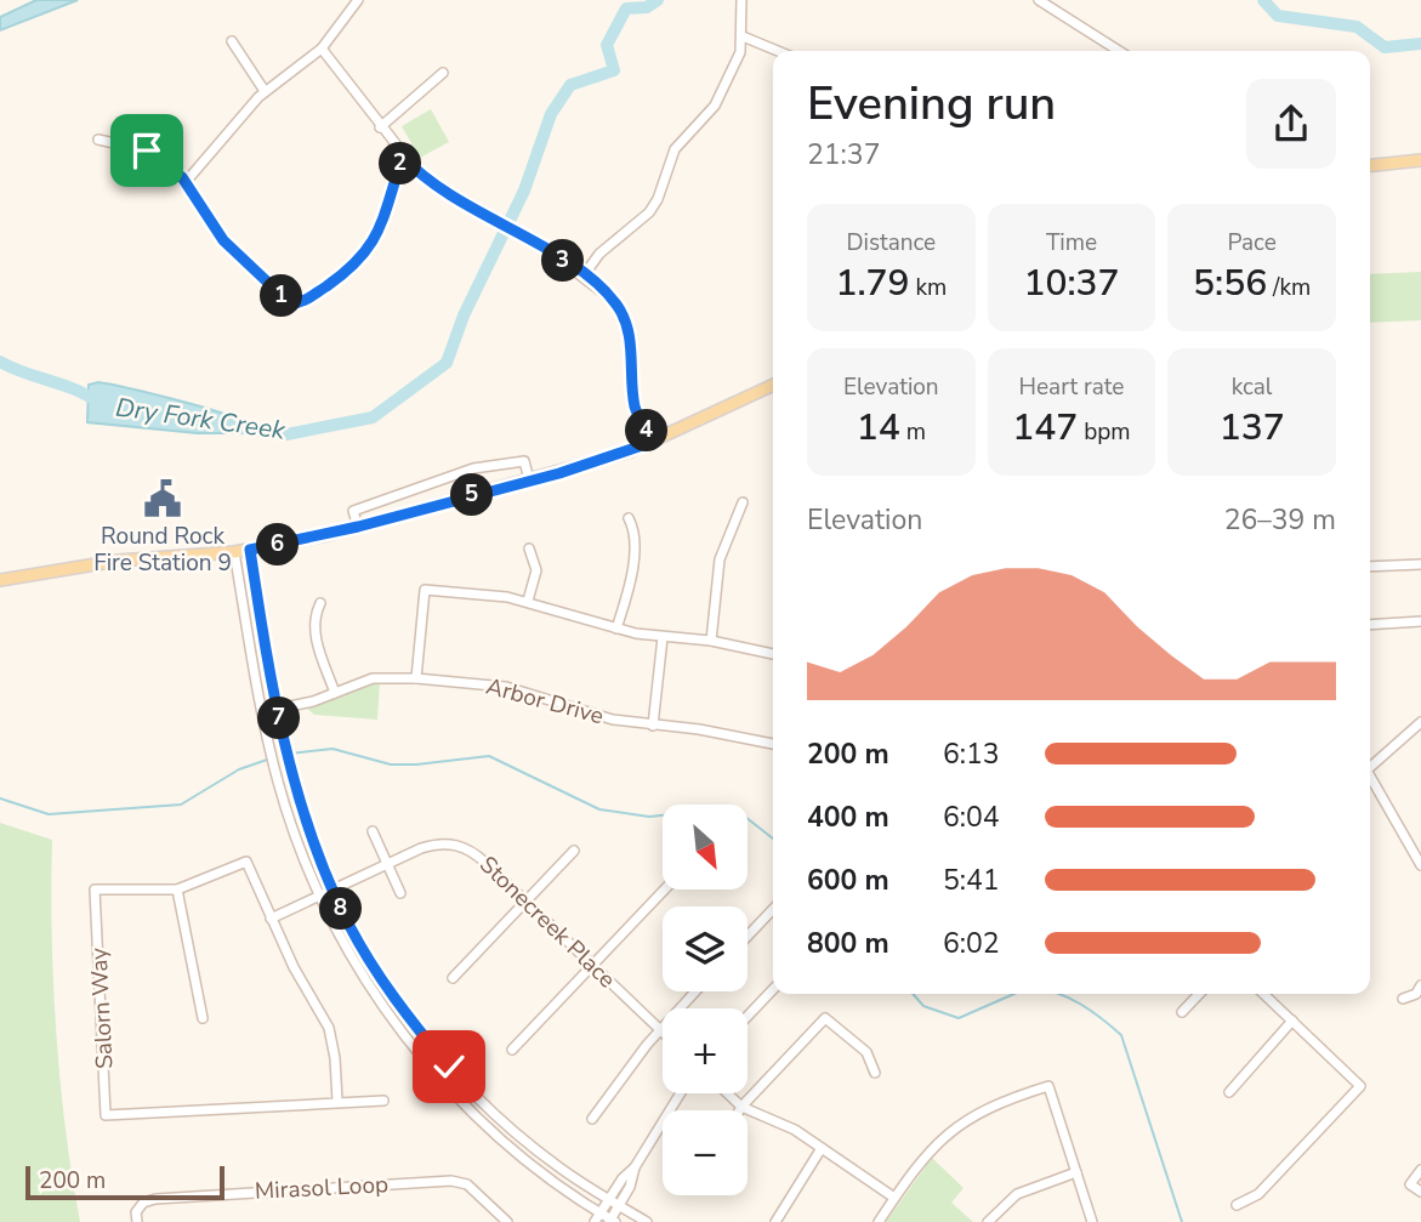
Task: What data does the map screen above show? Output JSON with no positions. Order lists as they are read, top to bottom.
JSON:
{
  "streets": {
    "street": [
      "Arbor Drive",
      "Stonecreek Place",
      "Salorn Way",
      "Mirasol Loop"
    ]
  },
  "water": ["Dry Fork Creek"],
  "places": {
    "public building": ["Round Rock Fire Station 9"]
  },
  "scale_bar": "200 m",
  "north": "bottom right",
  "page": {
    "heading": ["Evening run", "21:37"],
    "pins": [
      "2",
      "3",
      "1",
      "4",
      "5",
      "6",
      "7",
      "8"
    ],
    "stats": [
      ["Distance", "1.79 km"],
      ["Time", "10:37"],
      ["Pace", "5:56 /km"],
      ["Elevation", "14 m"],
      ["Heart rate", "147 bpm"],
      ["kcal", "137"]
    ],
    "chart": ["Elevation", "26–39 m"],
    "list": [
      {
        "name": "200 m",
        "note": "6:13"
      },
      {
        "name": "400 m",
        "note": "6:04"
      },
      {
        "name": "600 m",
        "note": "5:41"
      },
      {
        "name": "800 m",
        "note": "6:02"
      }
    ],
    "map_buttons": ["+", "−"],
    "scale": "200 m"
  }
}
